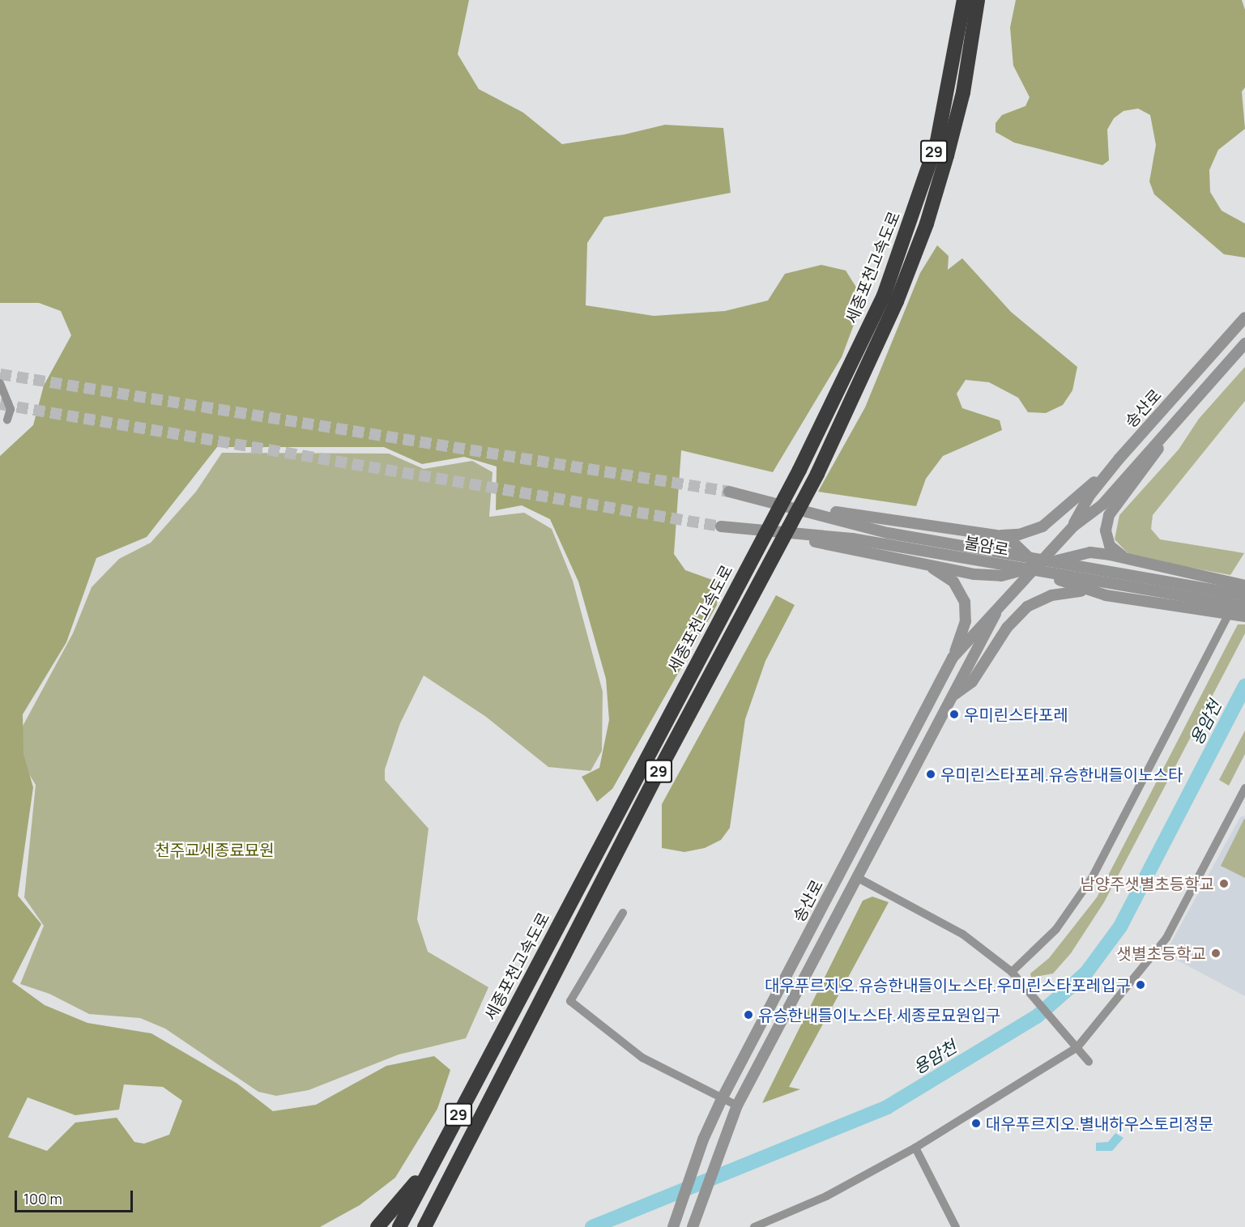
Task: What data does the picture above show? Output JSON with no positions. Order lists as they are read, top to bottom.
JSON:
{
  "streets": {
    "highway": ["29", "세종포천고속도로"],
    "street": ["송산로", "불암로"]
  },
  "water": ["용암천"],
  "parks": ["천주교세종료묘원"],
  "places": [
    "우미린스타포레",
    "우미린스타포레.유승한내들이노스타",
    "남양주샛별초등학교",
    "샛별초등학교",
    "대우푸르지오.유승한내들이노스타.우미린스타포레입구",
    "유승한내들이노스타.세종로묘원입구",
    "대우푸르지오.별내하우스토리정문"
  ],
  "scale_bar": "100 m"
}
